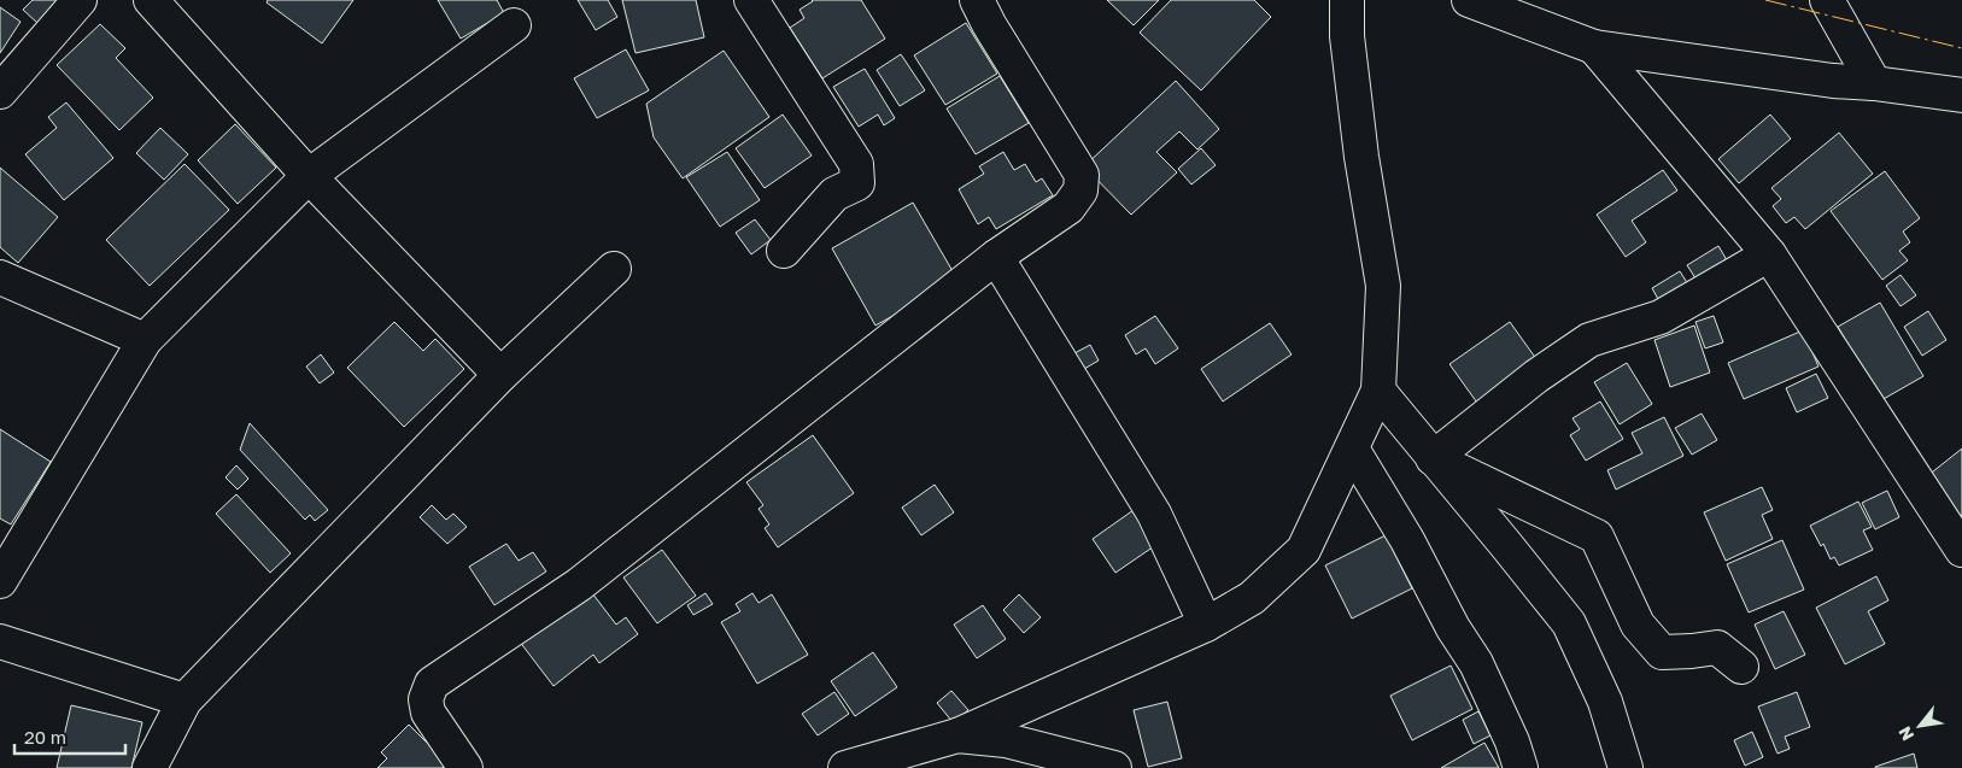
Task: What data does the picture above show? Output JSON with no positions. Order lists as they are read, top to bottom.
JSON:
{
  "scale_bar": "20 m",
  "north": "bottom left"
}
